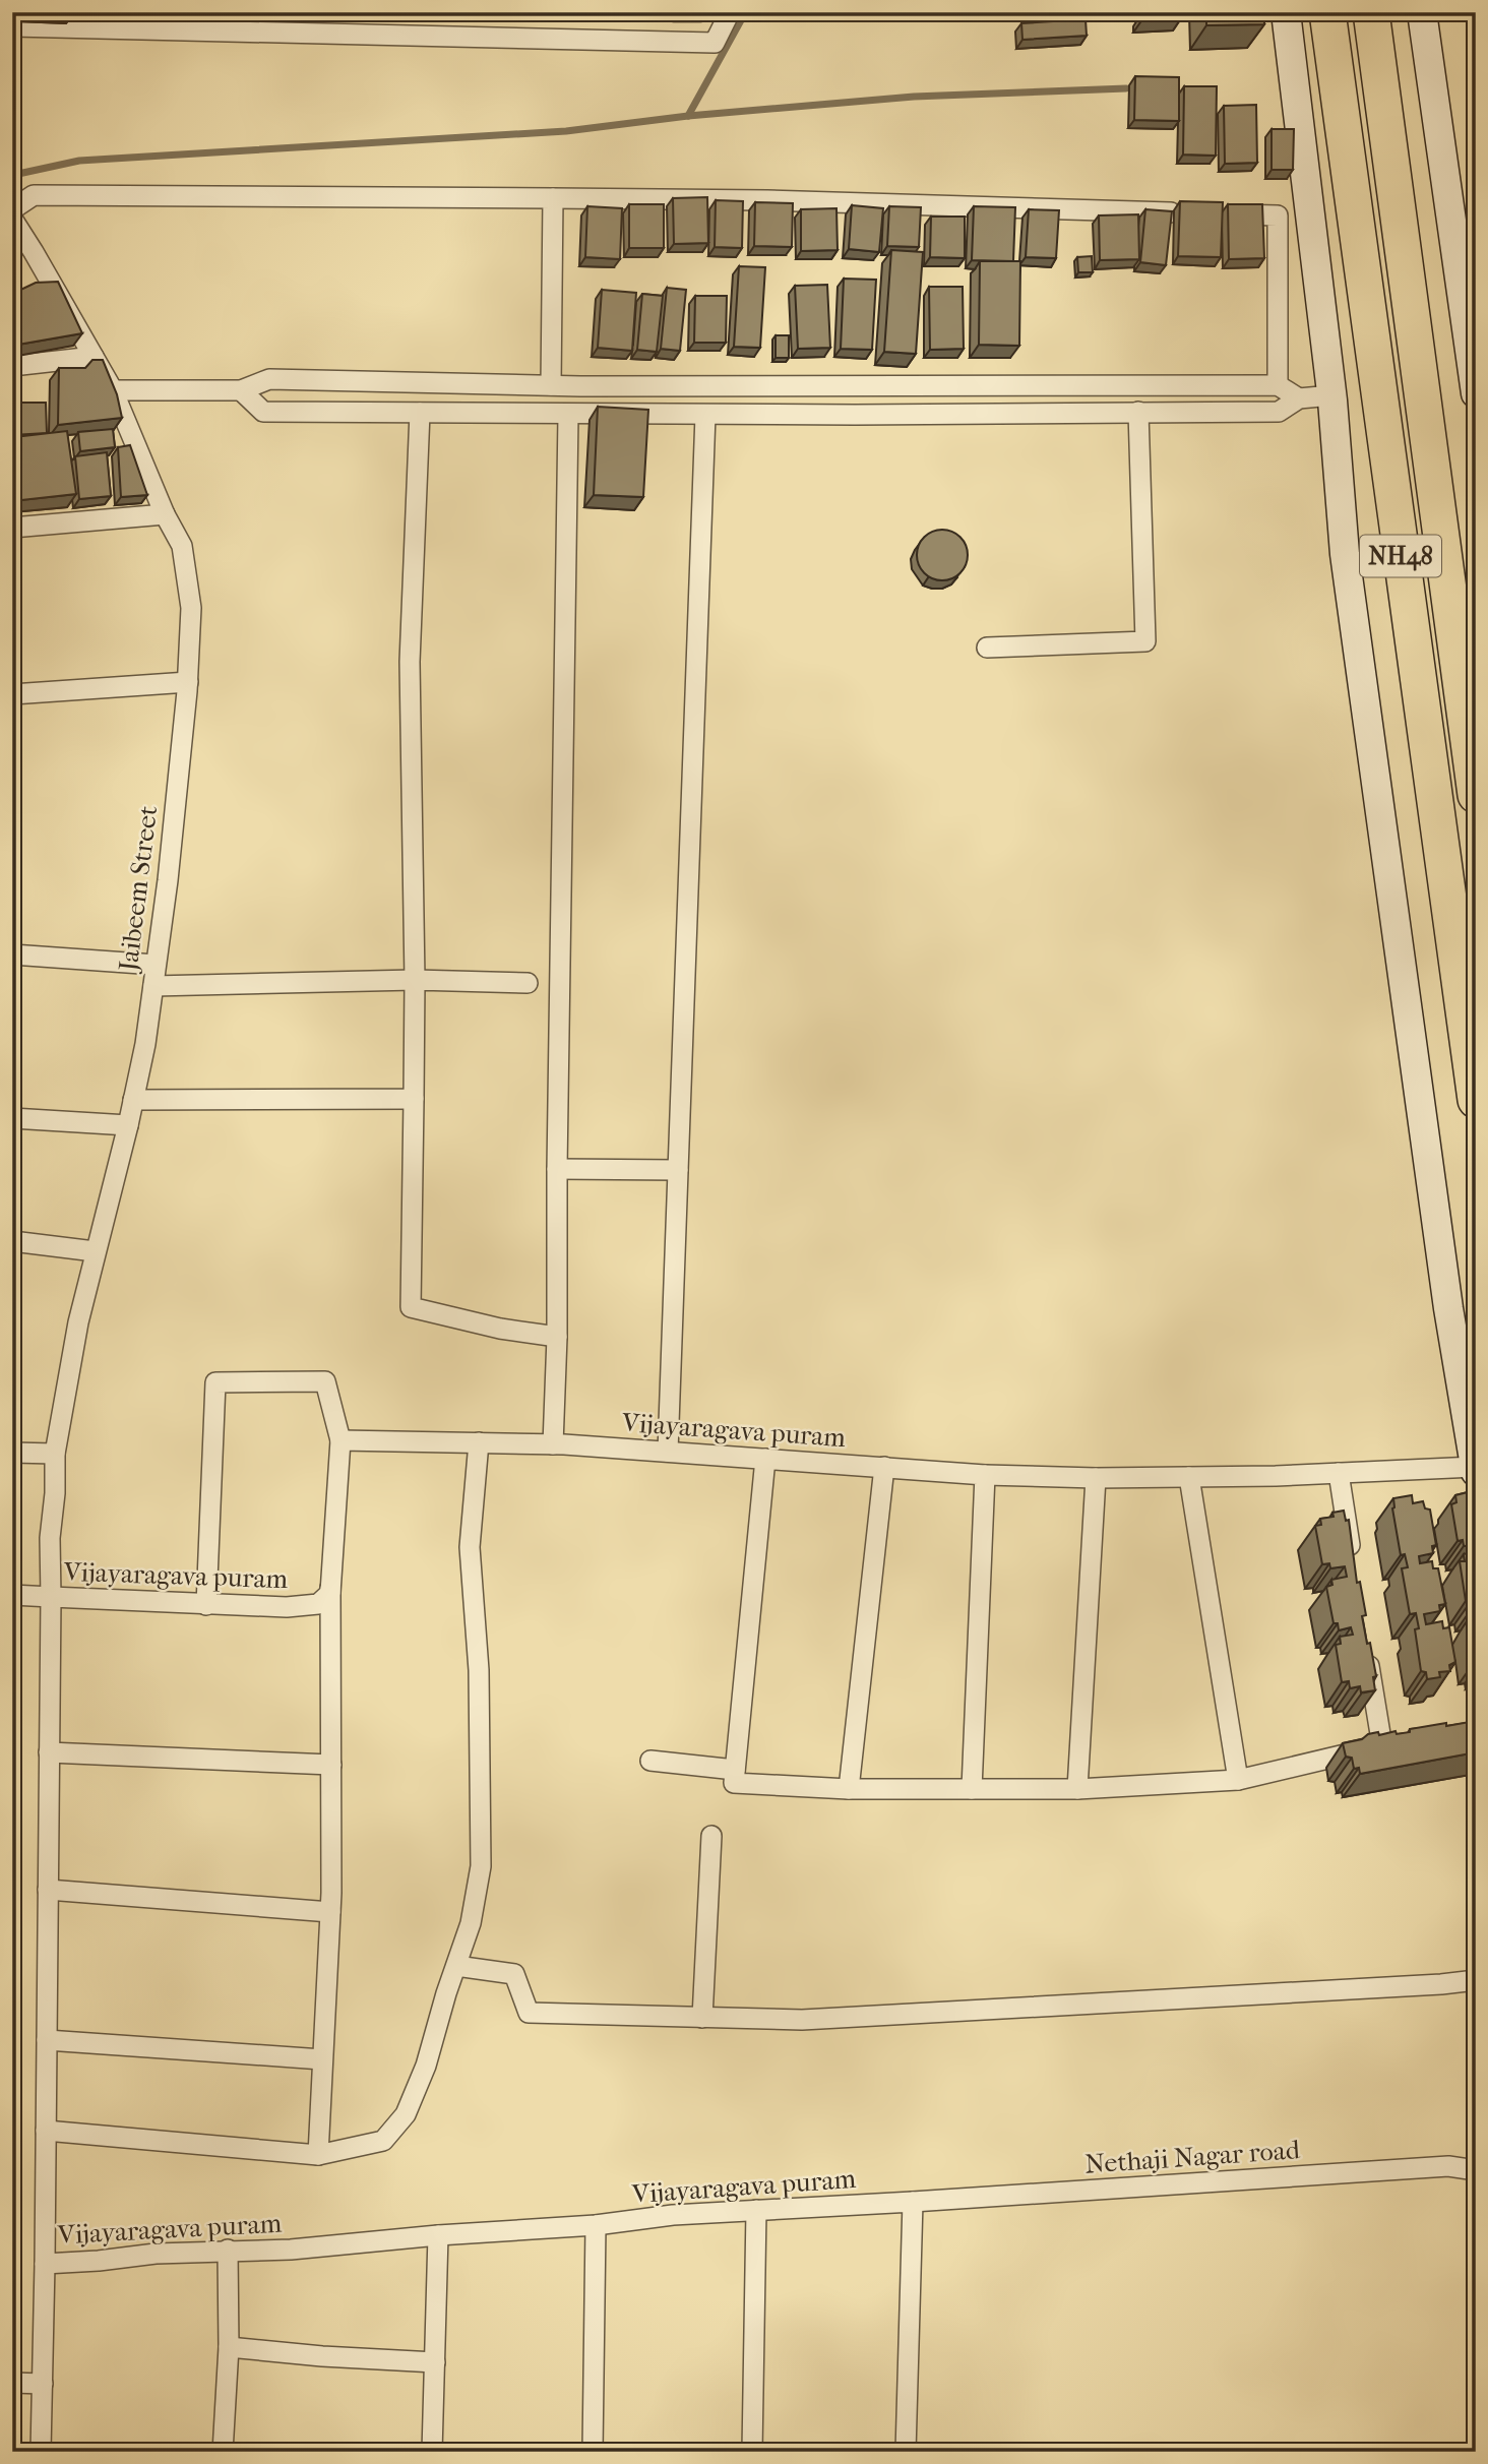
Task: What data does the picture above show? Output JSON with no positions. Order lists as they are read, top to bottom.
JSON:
{
  "streets": {
    "highway": ["NH48"],
    "street": ["Jaibeem Street", "Vijayaragava puram", "Nethaji Nagar road"]
  },
  "crossings": [
    ["Jaibeem Street", "Vijayaragava puram"],
    ["Vijayaragava puram", "Nethaji Nagar road"]
  ]
}
